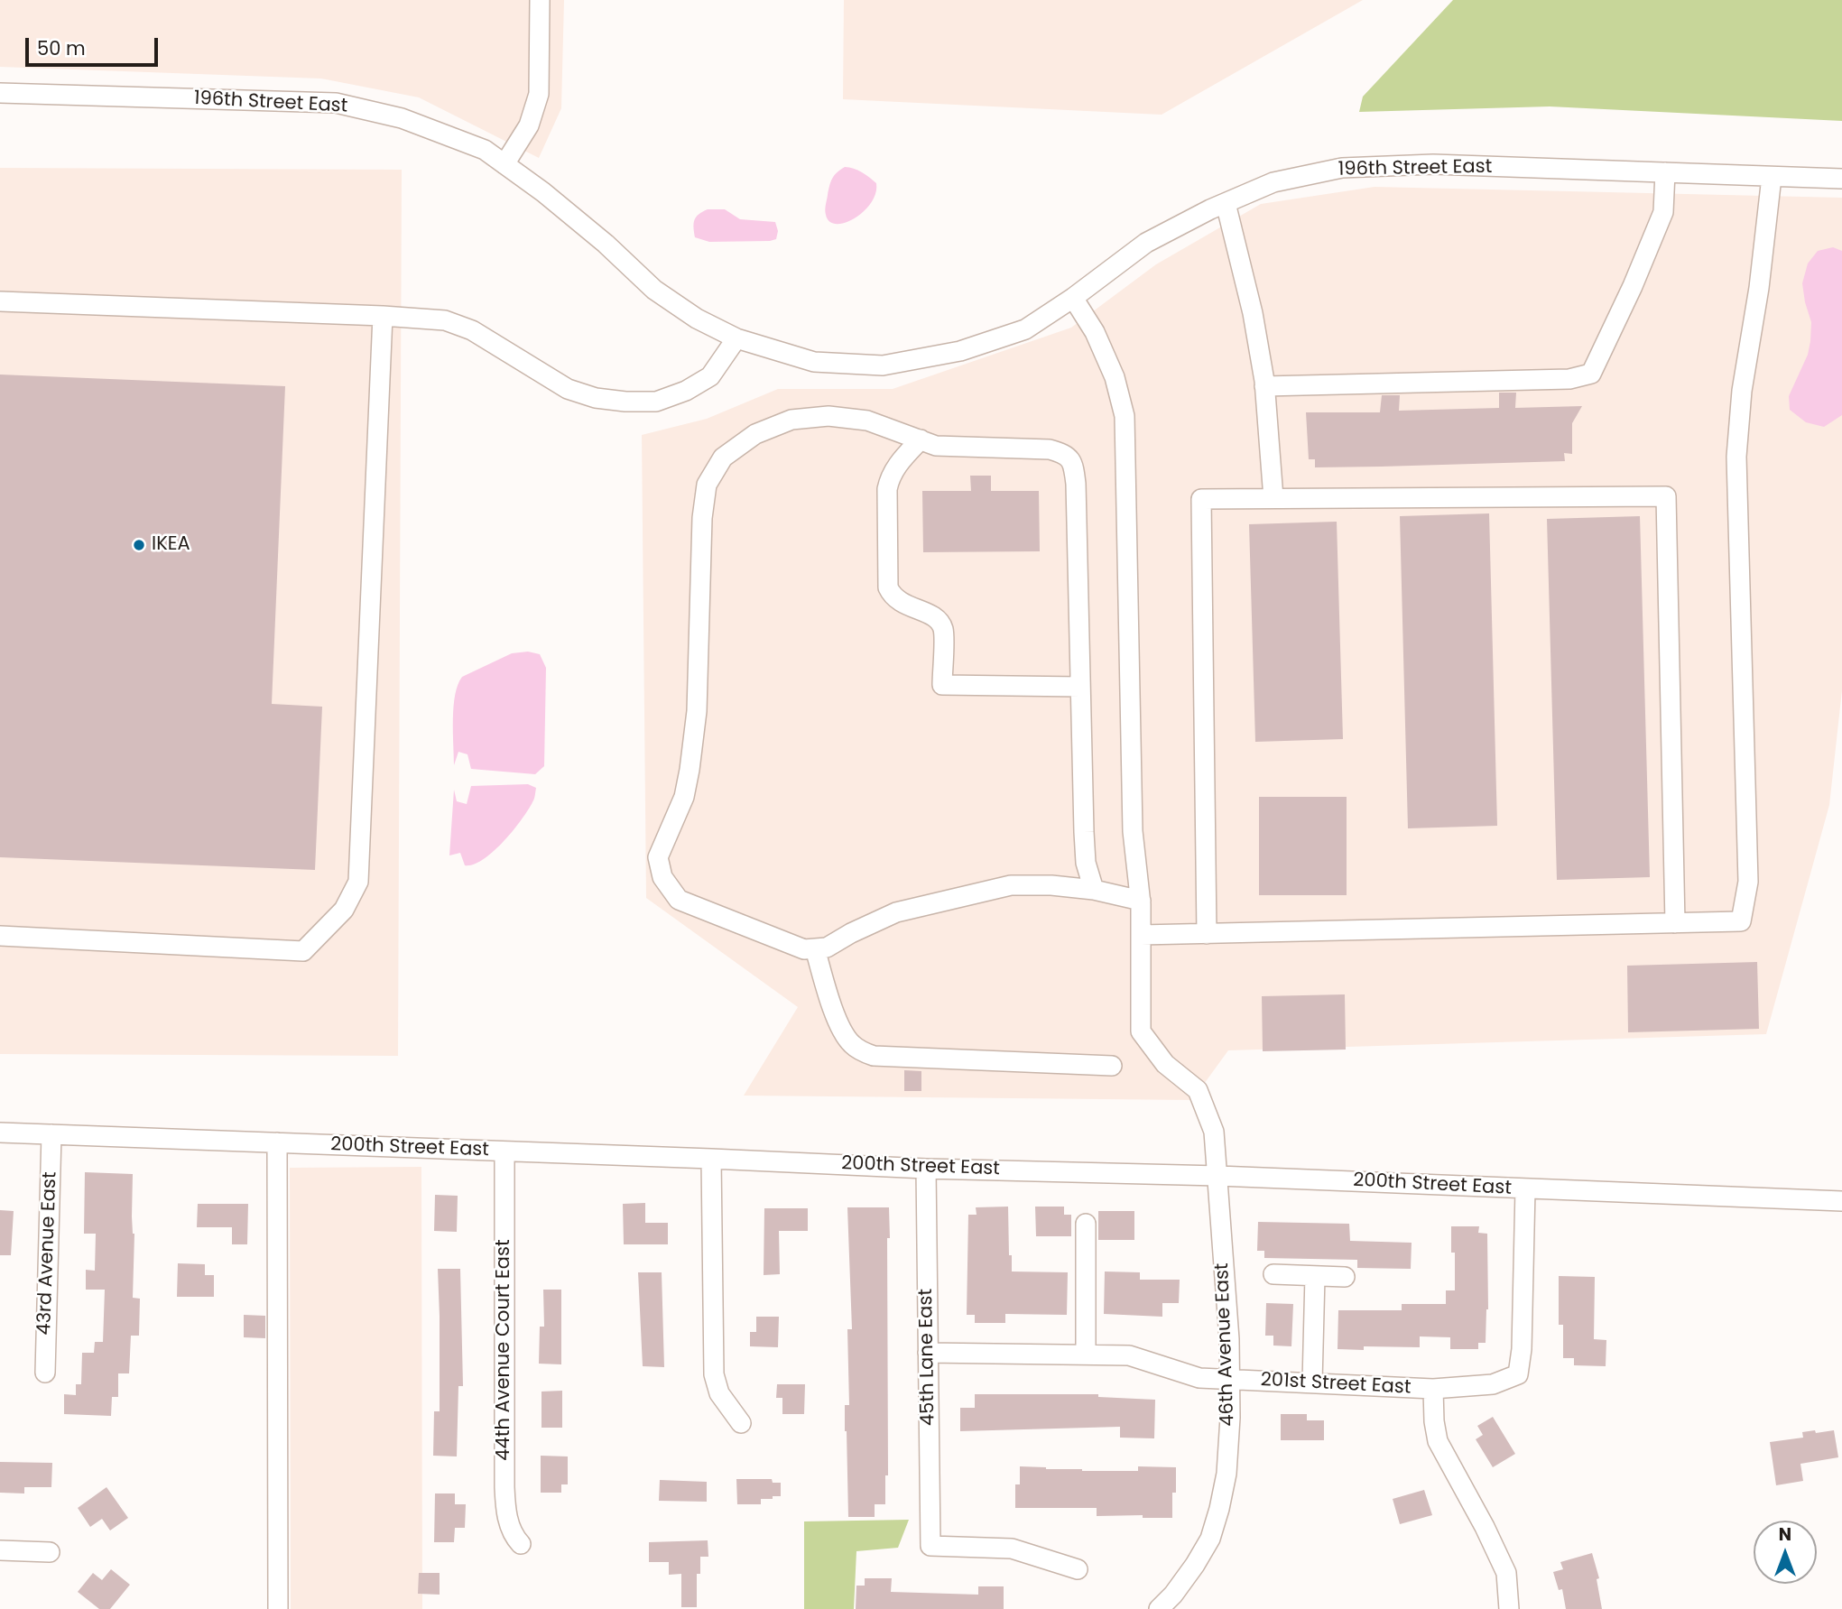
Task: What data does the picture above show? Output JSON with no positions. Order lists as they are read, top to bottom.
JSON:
{
  "streets": {
    "street": [
      "196th Street East",
      "200th Street East",
      "43rd Avenue East",
      "46th Avenue East",
      "44th Avenue Court East",
      "45th Lane East",
      "201st Street East"
    ]
  },
  "crossings": [
    ["196th Street East", "46th Avenue East"],
    ["200th Street East", "43rd Avenue East"],
    ["200th Street East", "46th Avenue East"],
    ["200th Street East", "44th Avenue Court East"],
    ["200th Street East", "45th Lane East"],
    ["200th Street East", "201st Street East"],
    ["46th Avenue East", "201st Street East"],
    ["45th Lane East", "201st Street East"]
  ],
  "places": ["IKEA"],
  "scale_bar": "50 m",
  "north": "top"
}
